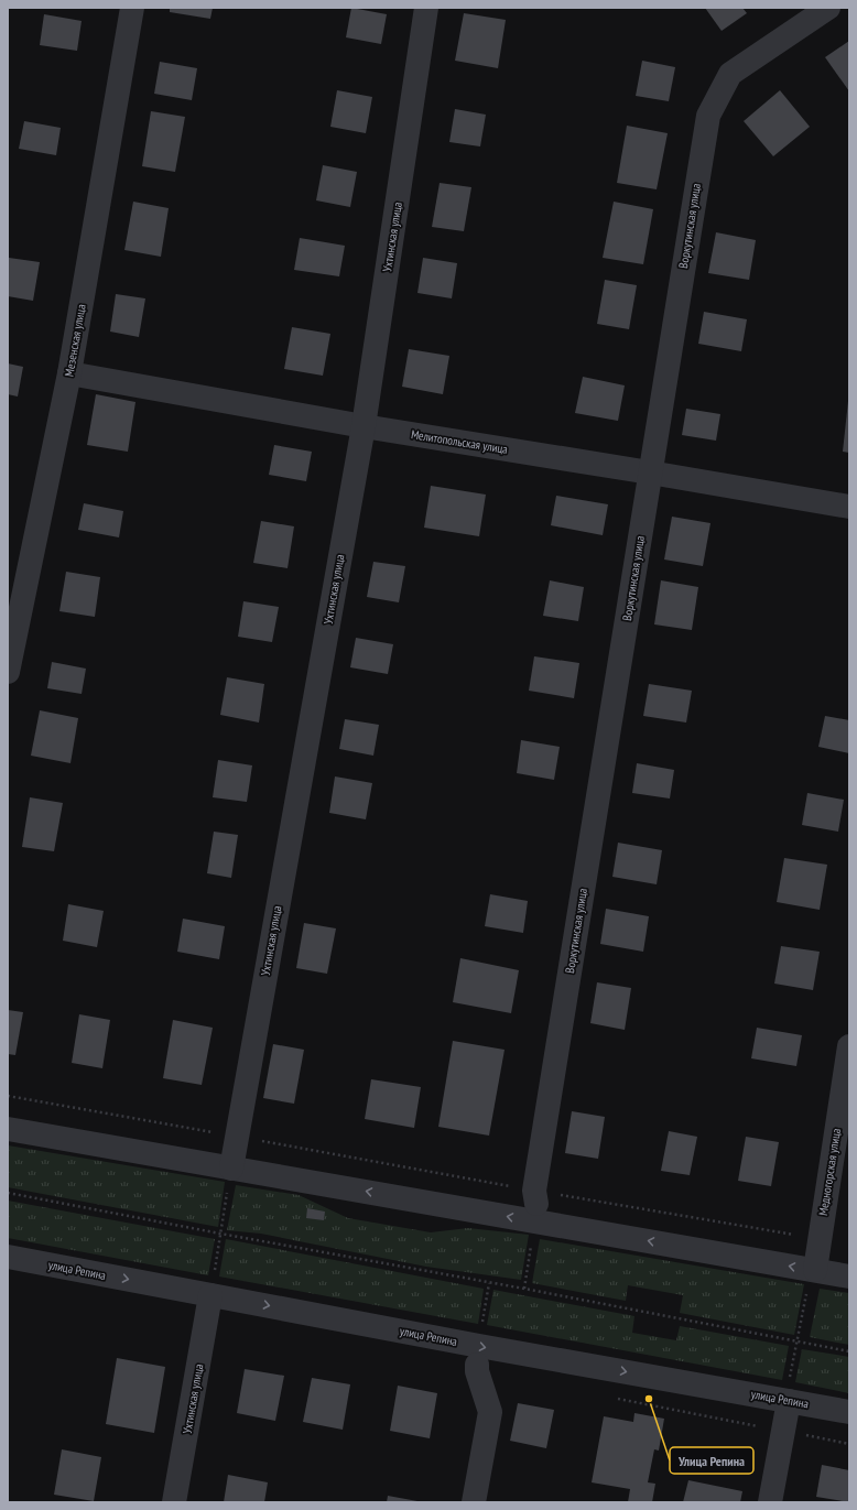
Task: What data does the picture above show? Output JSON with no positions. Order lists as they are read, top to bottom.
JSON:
{
  "streets": {
    "street": [
      "Воркутинская улица",
      "Ухтинская улица",
      "Мезенская улица",
      "Мелитопольская улица",
      "Медногорская улица",
      "улица Репина"
    ]
  },
  "crossings": [
    ["Воркутинская улица", "Мелитопольская улица"],
    ["Ухтинская улица", "Мелитопольская улица"],
    ["Ухтинская улица", "улица Репина"],
    ["Мезенская улица", "Мелитопольская улица"]
  ],
  "places": ["Улица Репина"]
}
